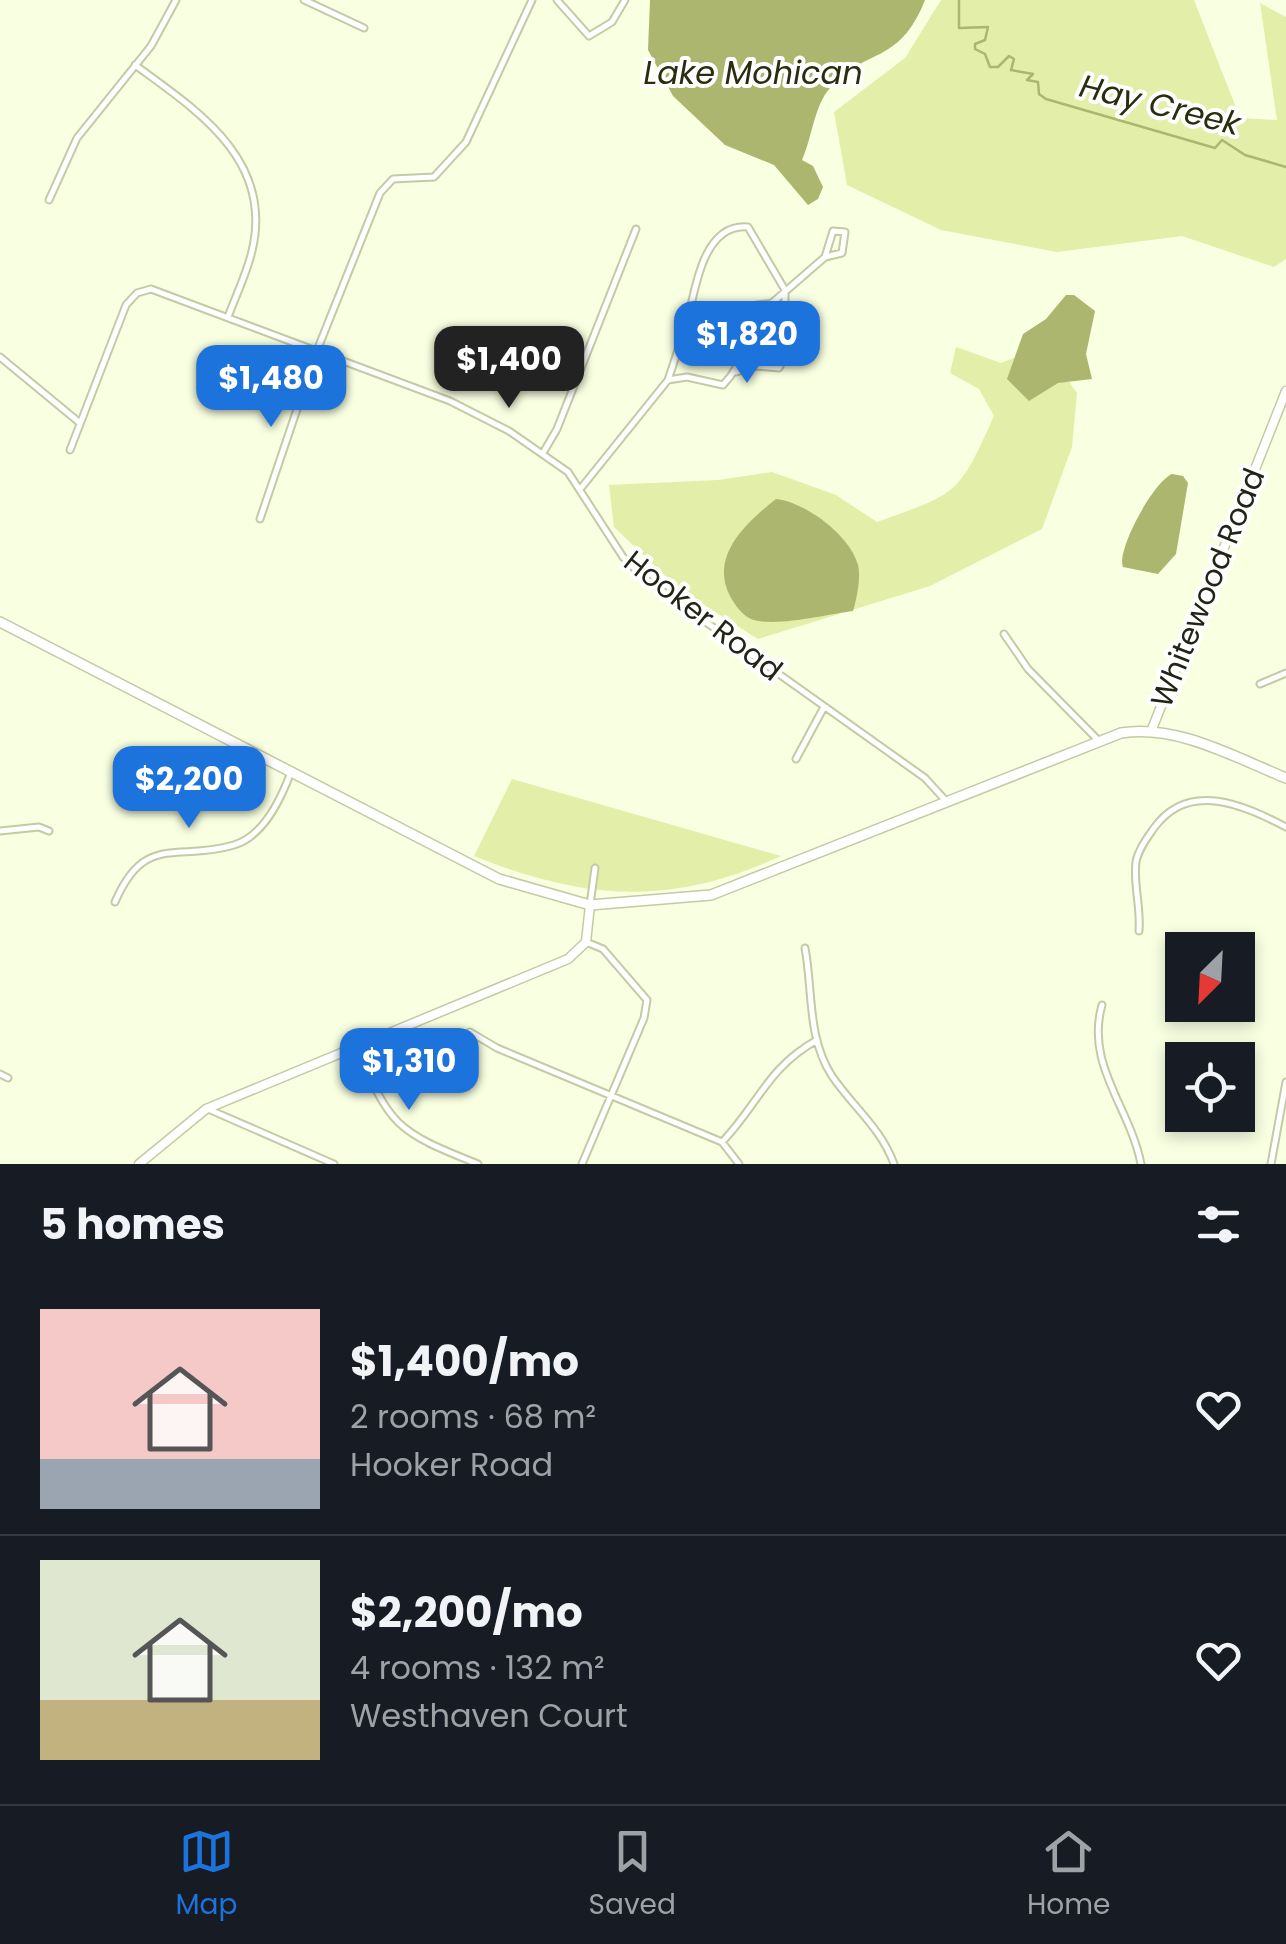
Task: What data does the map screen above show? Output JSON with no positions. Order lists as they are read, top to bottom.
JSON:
{
  "streets": {
    "main road": ["Whitewood Road"],
    "street": ["Hooker Road"]
  },
  "water": ["Lake Mohican", "Hay Creek"],
  "north": "bottom left",
  "page": {
    "price": [
      "$1,820",
      "$1,400",
      "$1,480",
      "$2,200",
      "$1,310"
    ],
    "heading": "5 homes",
    "list": [
      {
        "name": "$1,400/mo",
        "note": "2 rooms · 68 m² · Hooker Road"
      },
      {
        "name": "$2,200/mo",
        "note": "4 rooms · 132 m² · Westhaven Court"
      }
    ],
    "tabs": ["Map", "Saved", "Home"]
  }
}
